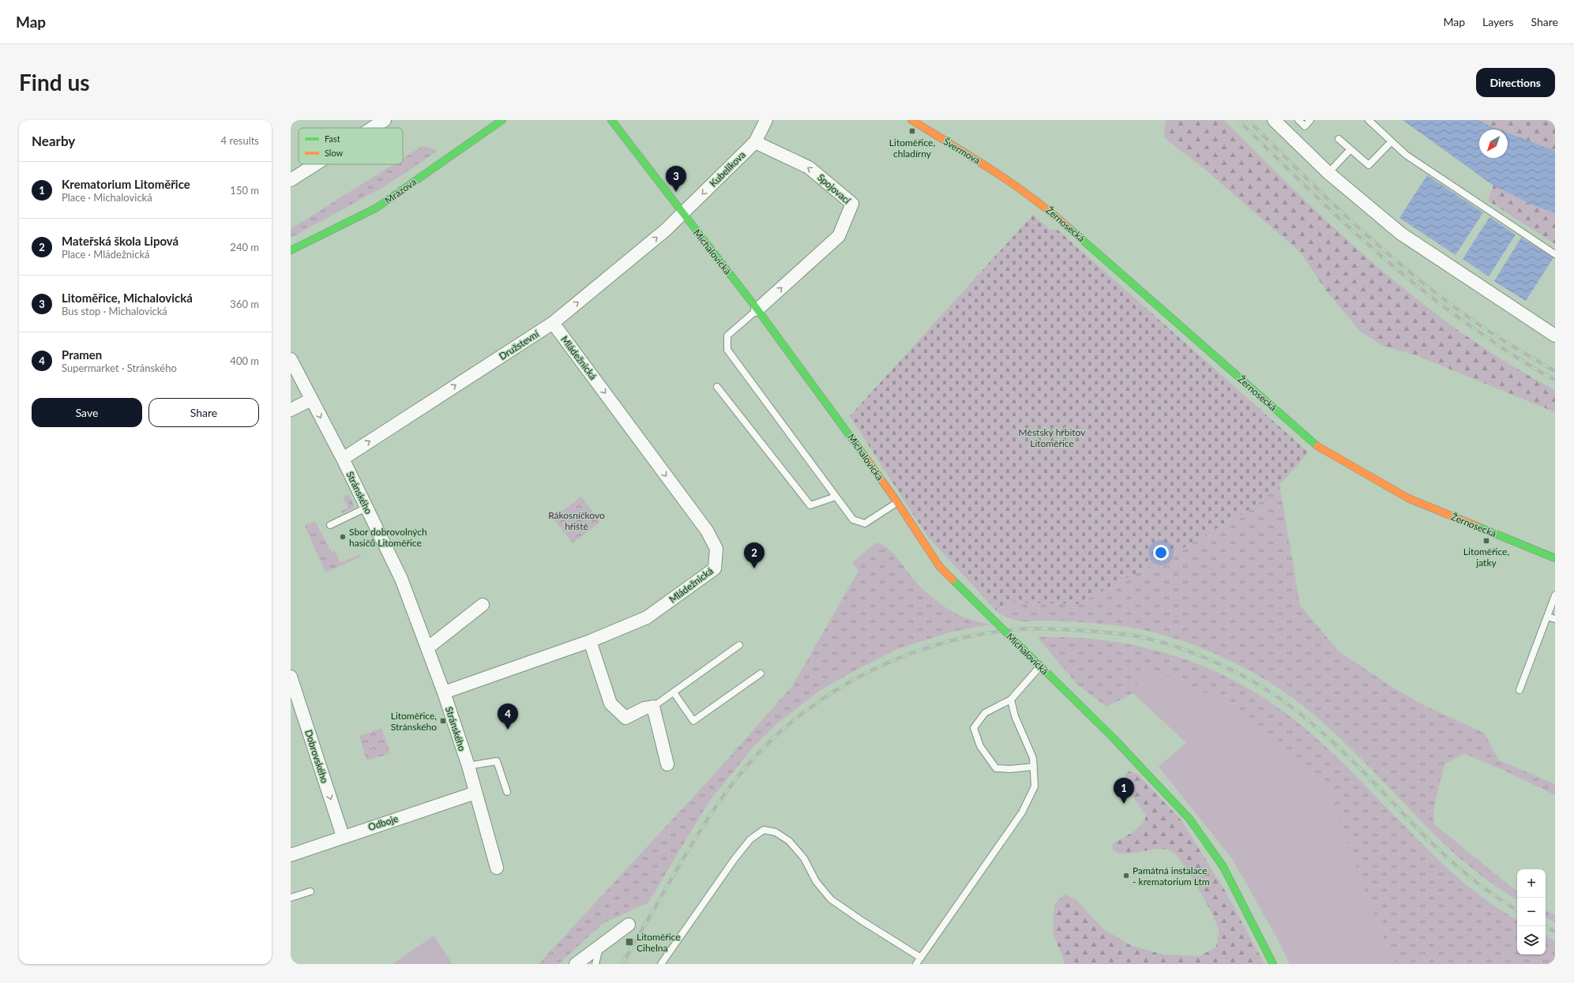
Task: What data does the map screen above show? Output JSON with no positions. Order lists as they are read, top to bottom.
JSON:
{
  "streets": {
    "street": [
      "Švermova",
      "Kubelíkova",
      "Spojovací",
      "Mrázova",
      "Žernosecká",
      "Michalovická",
      "Družstevní",
      "Mládežnická",
      "Stránského",
      "Dobrovského",
      "Odboje"
    ]
  },
  "crossings": [
    ["Švermova", "Žernosecká"],
    ["Kubelíkova", "Spojovací"],
    ["Kubelíkova", "Michalovická"],
    ["Kubelíkova", "Družstevní"],
    ["Spojovací", "Michalovická"],
    ["Michalovická", "Družstevní"],
    ["Družstevní", "Mládežnická"],
    ["Družstevní", "Stránského"],
    ["Mládežnická", "Stránského"],
    ["Stránského", "Odboje"],
    ["Dobrovského", "Odboje"]
  ],
  "one_way": ["Kubelíkova", "Družstevní", "Dobrovského"],
  "parks": ["Městský hřbitov Litoměřice", "Rákosníčkovo hřiště"],
  "places": {
    "transit": [
      "Litoměřice, chladírny",
      "Litoměřice, jatky",
      "Litoměřice, Stránského",
      "Litoměřice Cihelna"
    ],
    "other": ["Sbor dobrovolných hasičů Litoměřice", "Památná instalace - krematorium Ltm"]
  },
  "legend": ["Fast", "Slow"],
  "north": "bottom left",
  "page": {
    "header": "Map",
    "nav": ["Map", "Layers", "Share"],
    "buttons": [
      "Directions",
      ["Save", "Share"]
    ],
    "title": "Find us",
    "heading": ["Nearby", "4 results"],
    "list": [
      {
        "mark": "1",
        "name": "Krematorium Litoměřice",
        "note": "Place · Michalovická",
        "value": "150 m"
      },
      {
        "mark": "2",
        "name": "Mateřská škola Lipová",
        "note": "Place · Mládežnická",
        "value": "240 m"
      },
      {
        "mark": "3",
        "name": "Litoměřice, Michalovická",
        "note": "Bus stop · Michalovická",
        "value": "360 m"
      },
      {
        "mark": "4",
        "name": "Pramen",
        "note": "Supermarket · Stránského",
        "value": "400 m"
      }
    ],
    "pins": [
      "3",
      "2",
      "4",
      "1"
    ],
    "map_buttons": ["+", "−"]
  }
}
